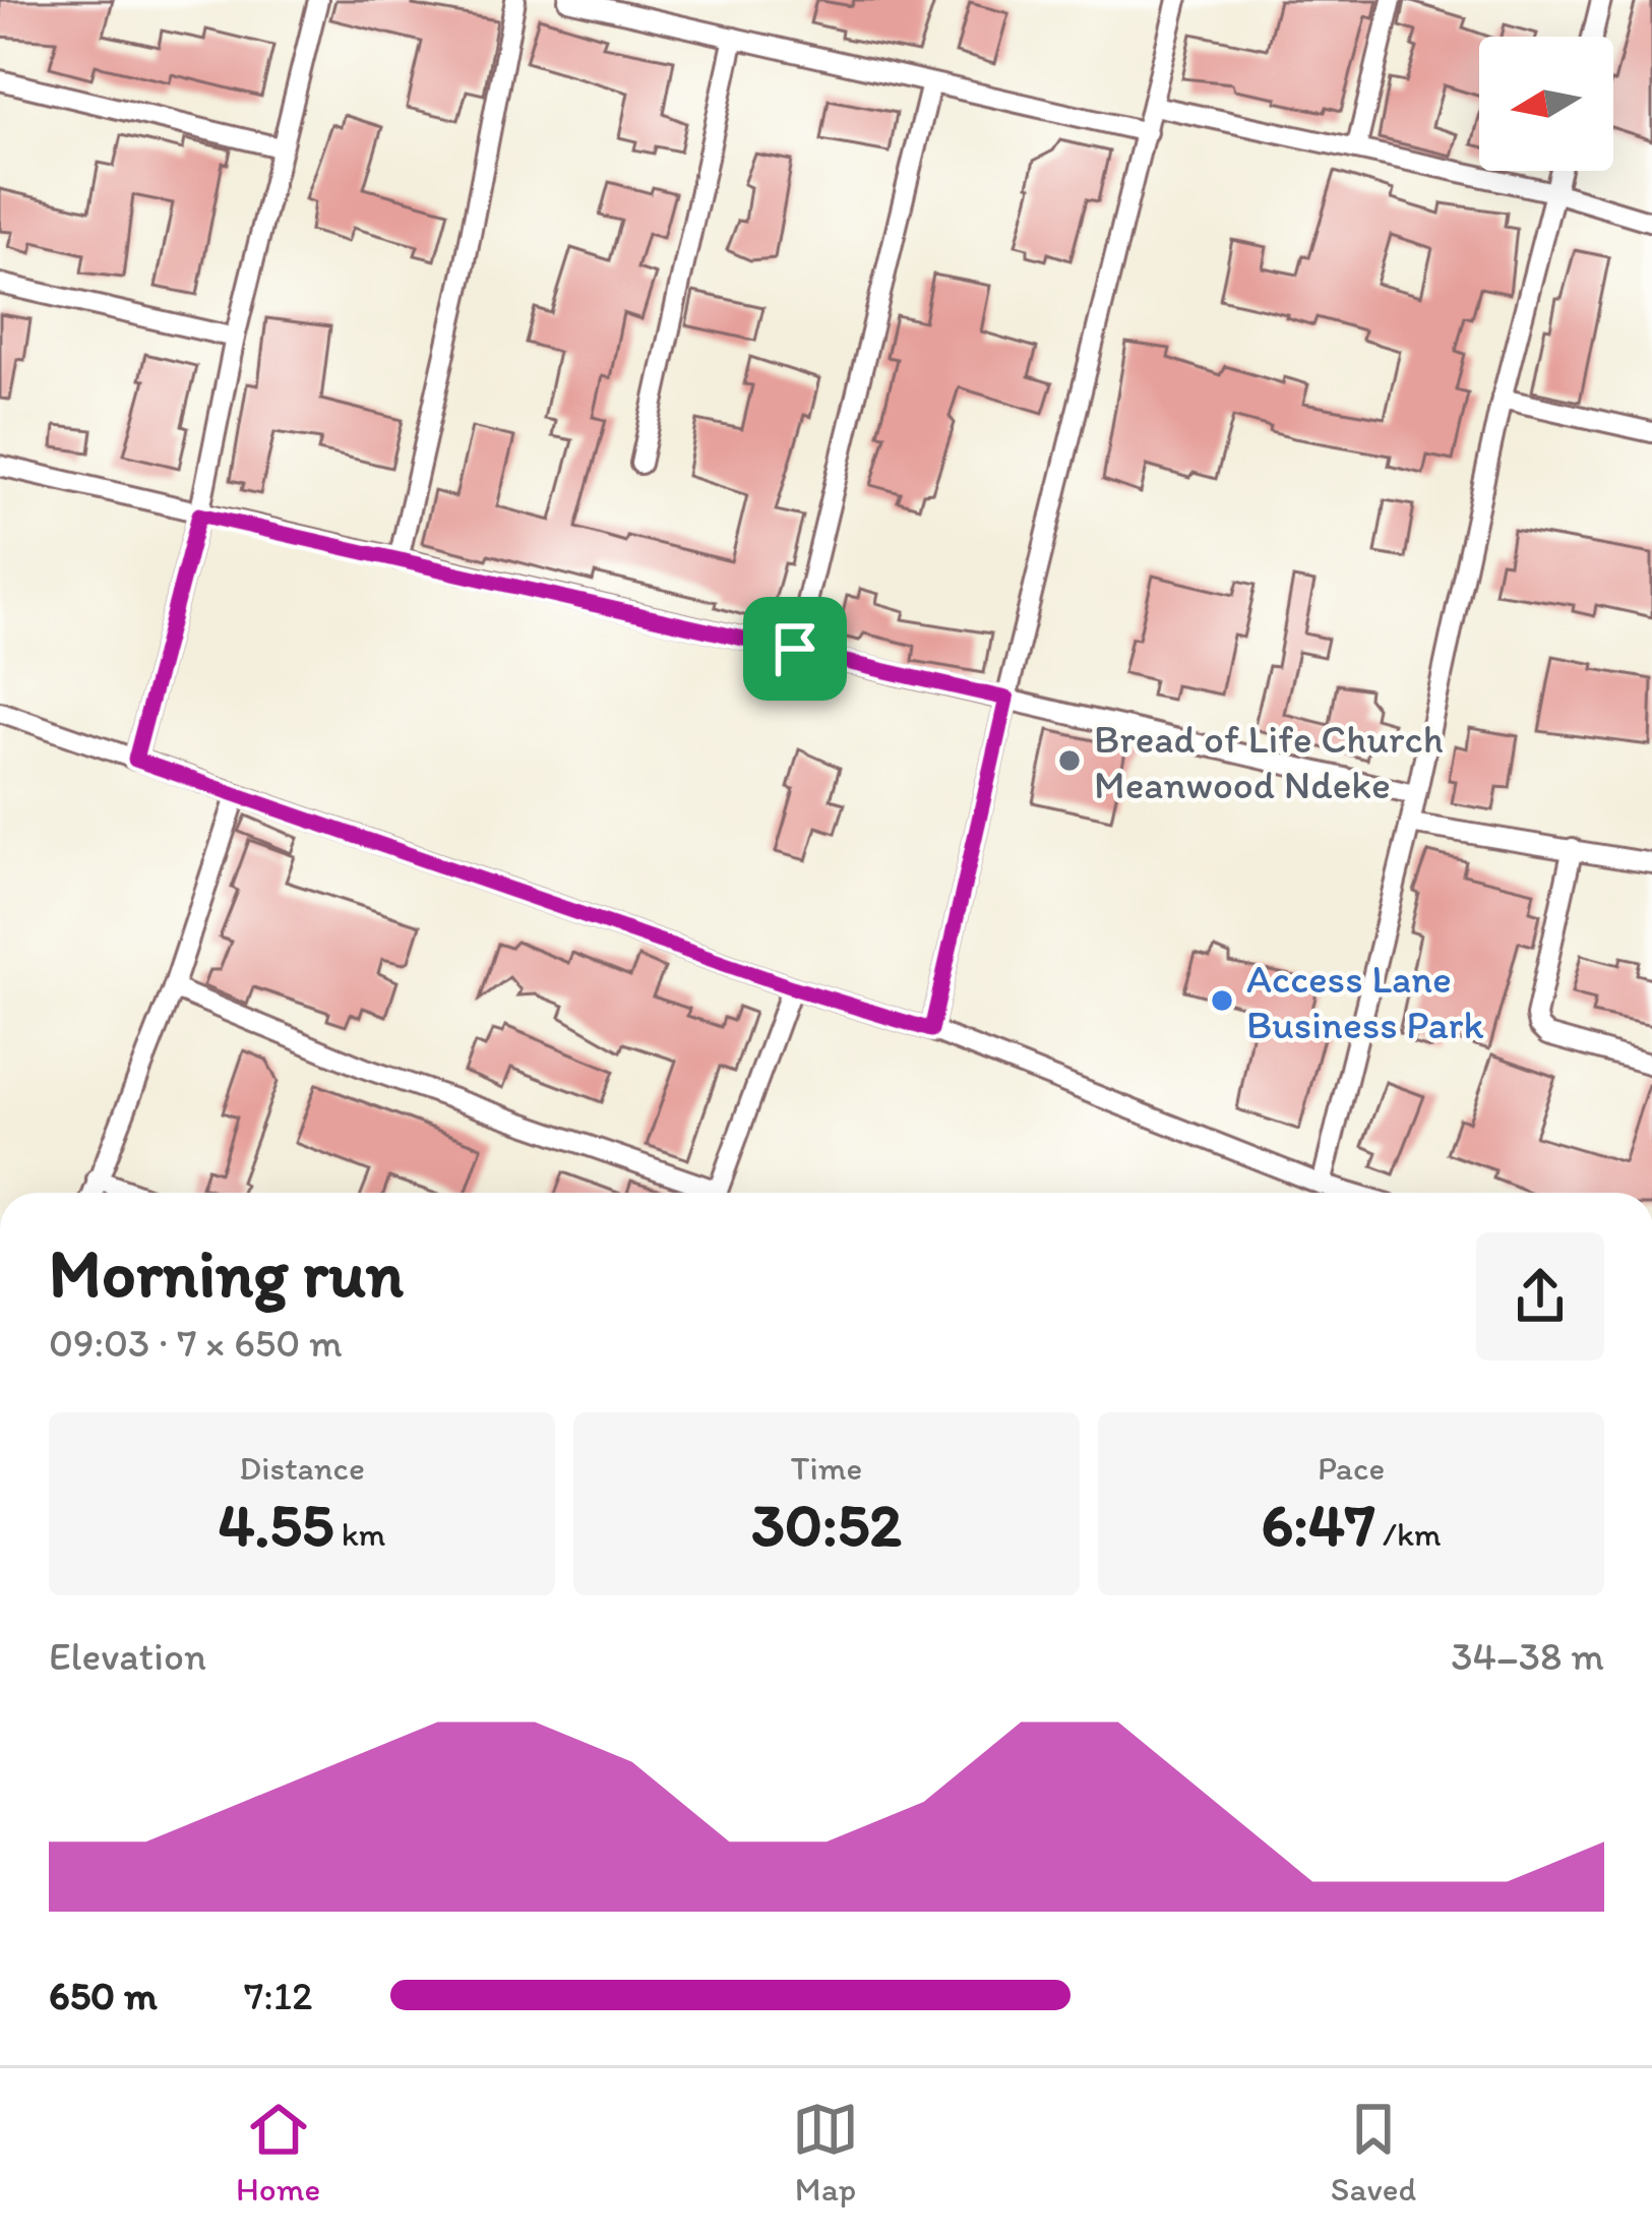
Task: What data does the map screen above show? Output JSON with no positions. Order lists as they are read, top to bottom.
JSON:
{
  "places": ["Bread of Life Church Meanwood Ndeke", "Access Lane Business Park"],
  "north": "left",
  "page": {
    "heading": ["Morning run", "09:03 · 7 × 650 m"],
    "stats": [
      ["Distance", "4.55 km"],
      ["Time", "30:52"],
      ["Pace", "6:47 /km"]
    ],
    "chart": ["Elevation", "34–38 m"],
    "list": [
      {
        "name": "650 m",
        "note": "7:12"
      }
    ],
    "tabs": ["Home", "Map", "Saved"]
  }
}
